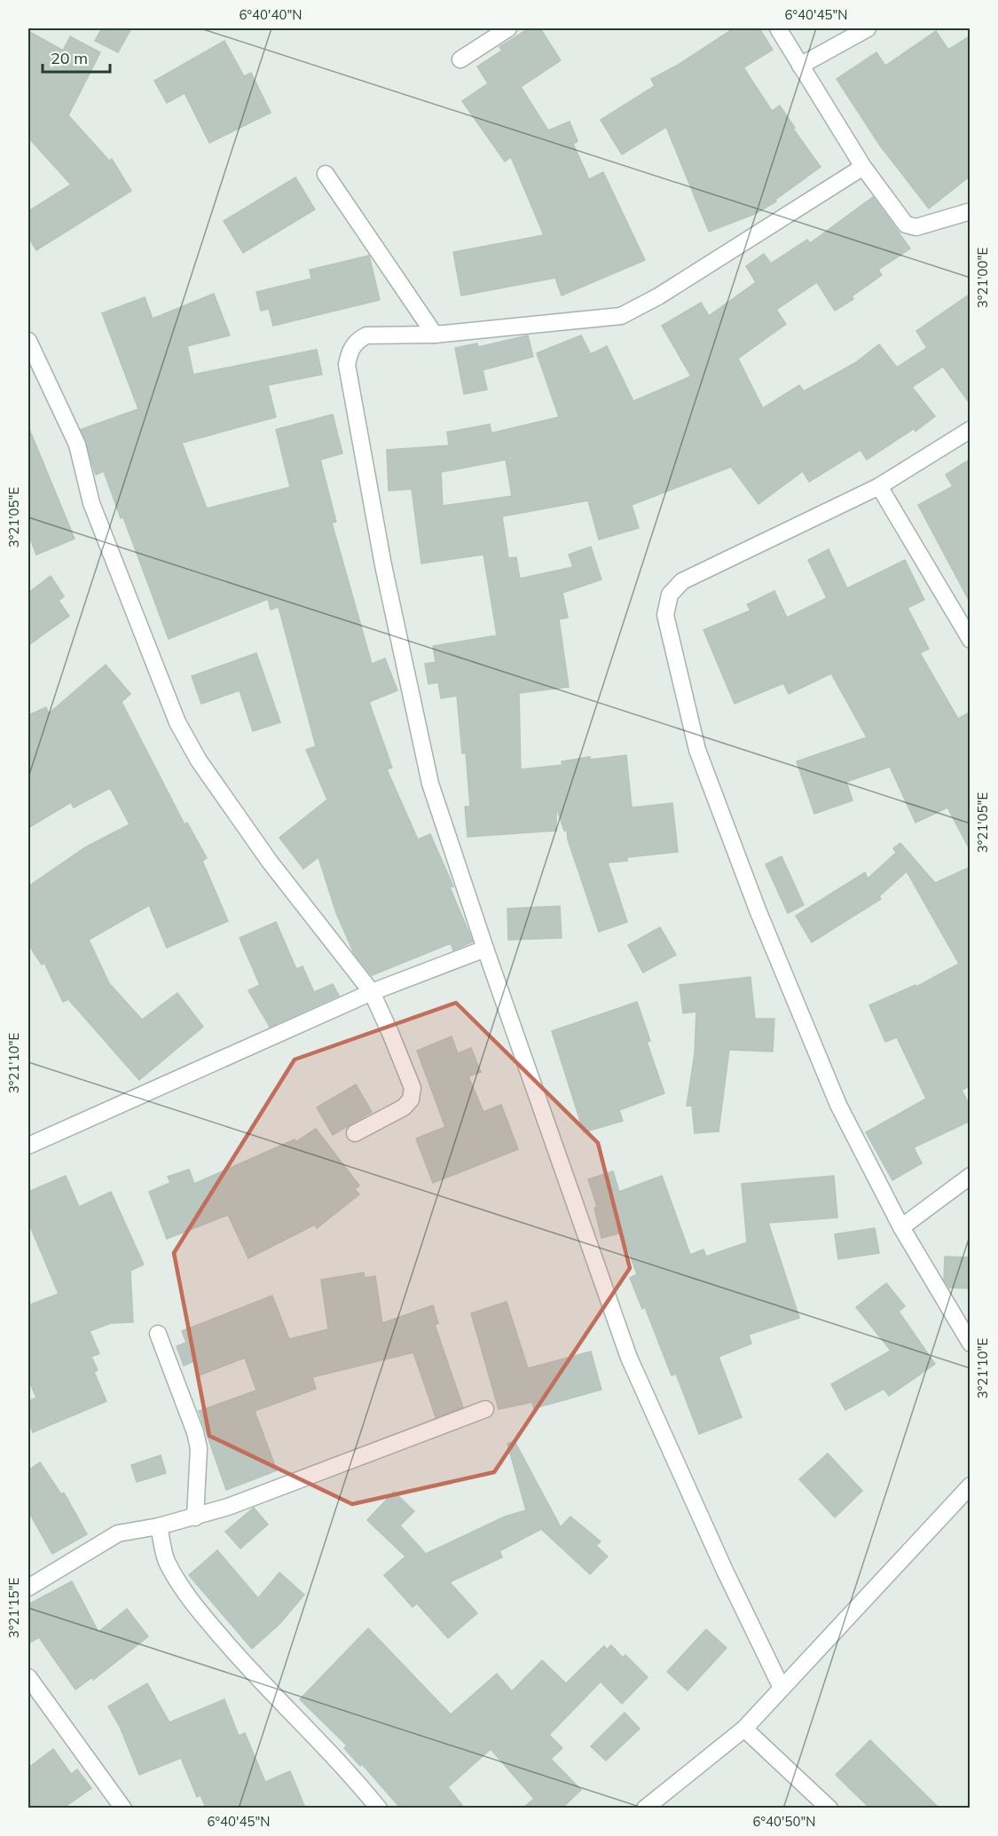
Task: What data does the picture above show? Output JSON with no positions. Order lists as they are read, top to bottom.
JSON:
{
  "scale_bar": "20 m",
  "coordinates": [
    "6°40'40\"N",
    "6°40'45\"N",
    "3°21'00\"E",
    "3°21'05\"E",
    "3°21'10\"E",
    "3°21'15\"E",
    "6°40'50\"N"
  ]
}
